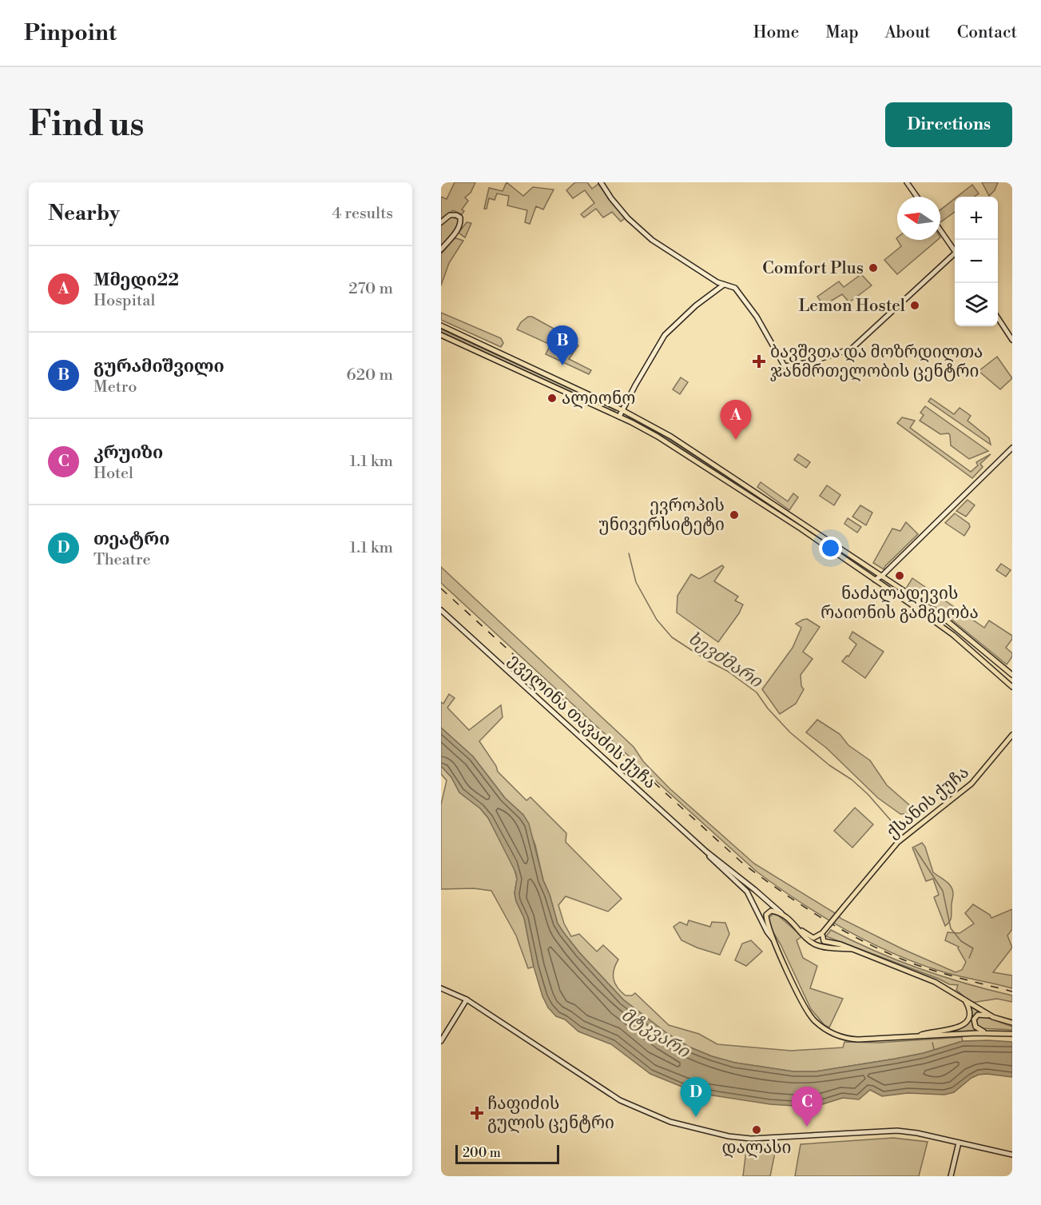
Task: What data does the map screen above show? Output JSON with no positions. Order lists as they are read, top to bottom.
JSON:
{
  "streets": {
    "main road": ["ეველინა თავაძის ქუჩა", "ქსანის ქუჩა"]
  },
  "water": ["ხევძმარი", "მტკვარი"],
  "places": {
    "other": [
      "Comfort Plus",
      "Lemon Hostel",
      "ალიონო",
      "ევროპის უნივერსიტეტი",
      "ნაძალადევის რაიონის გამგეობა",
      "დალასი"
    ],
    "health": ["ბავშვთა და მოზრდილთა ჯანმრთელობის ცენტრი", "ჩაფიძის გულის ცენტრი"]
  },
  "scale_bar": "200 m",
  "north": "left",
  "page": {
    "header": "Pinpoint",
    "nav": [
      "Home",
      "Map",
      "About",
      "Contact"
    ],
    "buttons": "Directions",
    "title": "Find us",
    "heading": ["Nearby", "4 results"],
    "map_buttons": ["+", "−"],
    "list": [
      {
        "mark": "A",
        "name": "Mმედი22",
        "note": "Hospital",
        "value": "270 m"
      },
      {
        "mark": "B",
        "name": "გურამიშვილი",
        "note": "Metro",
        "value": "620 m"
      },
      {
        "mark": "C",
        "name": "კრუიზი",
        "note": "Hotel",
        "value": "1.1 km"
      },
      {
        "mark": "D",
        "name": "თეატრი",
        "note": "Theatre",
        "value": "1.1 km"
      }
    ],
    "pins": [
      "B",
      "A",
      "D",
      "C"
    ],
    "scale": "200 m"
  }
}
